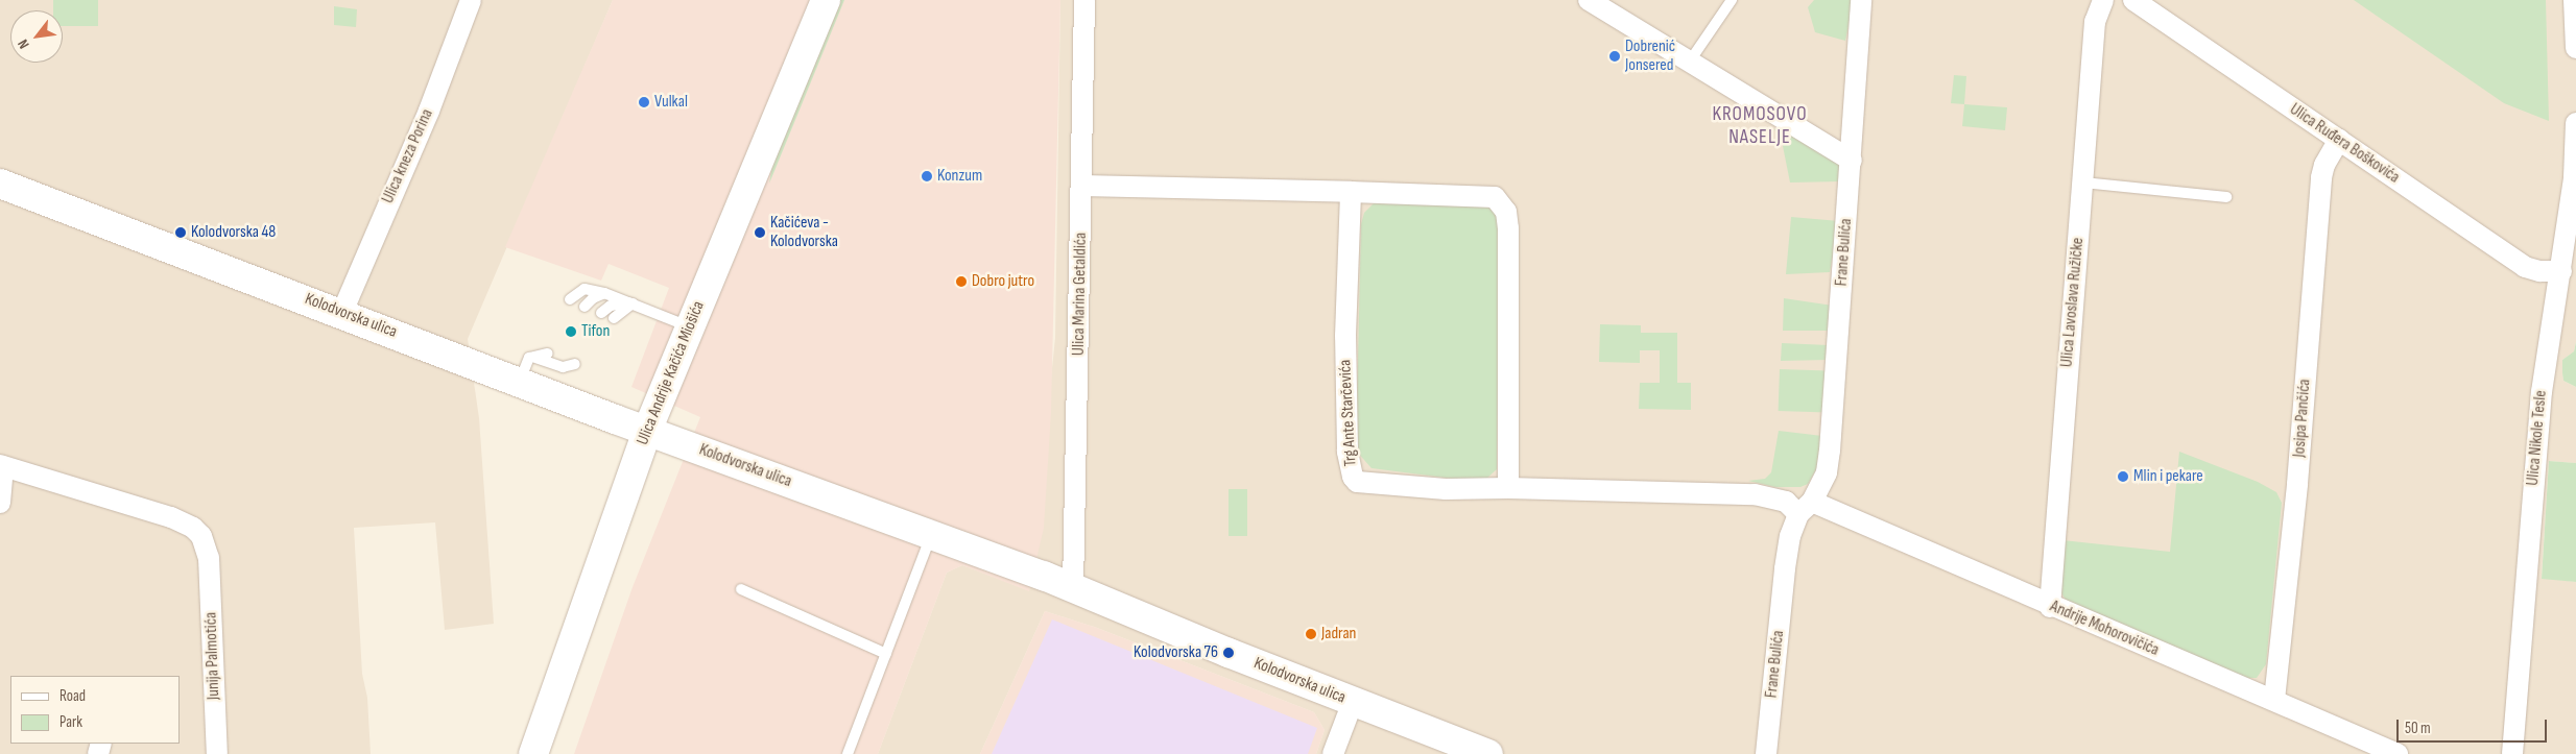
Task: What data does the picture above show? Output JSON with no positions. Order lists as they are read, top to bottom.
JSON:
{
  "streets": {
    "street": [
      "Ulica Ruđera Boškovića",
      "Ulica kneza Porina",
      "Frane Bulića",
      "Ulica Marina Getaldića",
      "Ulica Lavoslava Ružičke",
      "Kolodvorska ulica",
      "Ulica Andrije Kačića Miošića",
      "Trg Ante Starčevića",
      "Josipa Pančića",
      "Ulica Nikole Tesle",
      "Andrije Mohorovičića",
      "Junija Palmotića"
    ]
  },
  "crossings": [
    ["Ulica Ruđera Boškovića", "Josipa Pančića"],
    ["Ulica Ruđera Boškovića", "Ulica Nikole Tesle"],
    ["Ulica kneza Porina", "Kolodvorska ulica"],
    ["Frane Bulića", "Trg Ante Starčevića"],
    ["Frane Bulića", "Andrije Mohorovičića"],
    ["Ulica Marina Getaldića", "Kolodvorska ulica"],
    ["Ulica Lavoslava Ružičke", "Andrije Mohorovičića"],
    ["Kolodvorska ulica", "Ulica Andrije Kačića Miošića"],
    ["Trg Ante Starčevića", "Andrije Mohorovičića"],
    ["Josipa Pančića", "Andrije Mohorovičića"]
  ],
  "districts": ["KROMOSOVO NASELJE"],
  "places": [
    "Dobrenić Jonsered",
    "Vulkal",
    "Konzum",
    "Kolodvorska 48",
    "Kačićeva - Kolodvorska",
    "Dobro jutro",
    "Tifon",
    "Mlin i pekare",
    "Jadran",
    "Kolodvorska 76"
  ],
  "legend": ["Road", "Park"],
  "scale_bar": "50 m",
  "north": "bottom left"
}
